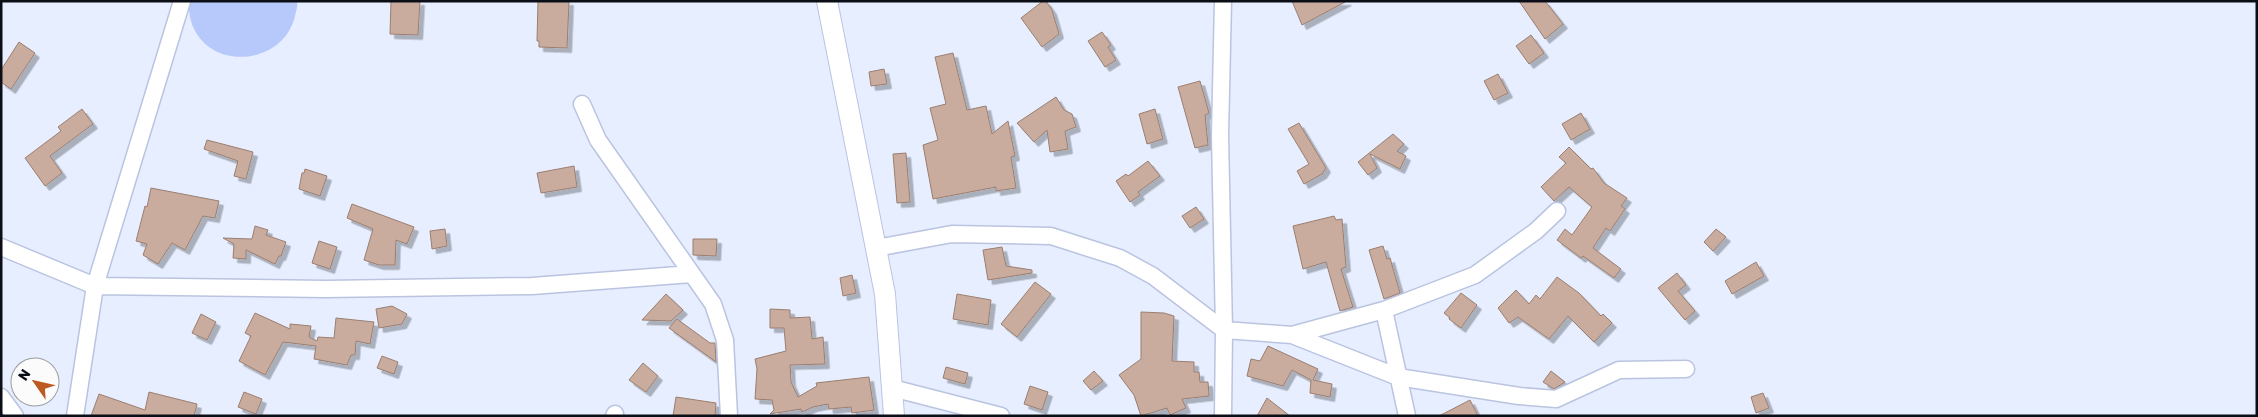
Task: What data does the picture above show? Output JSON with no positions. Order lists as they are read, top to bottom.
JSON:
{
  "north": "top left"
}
